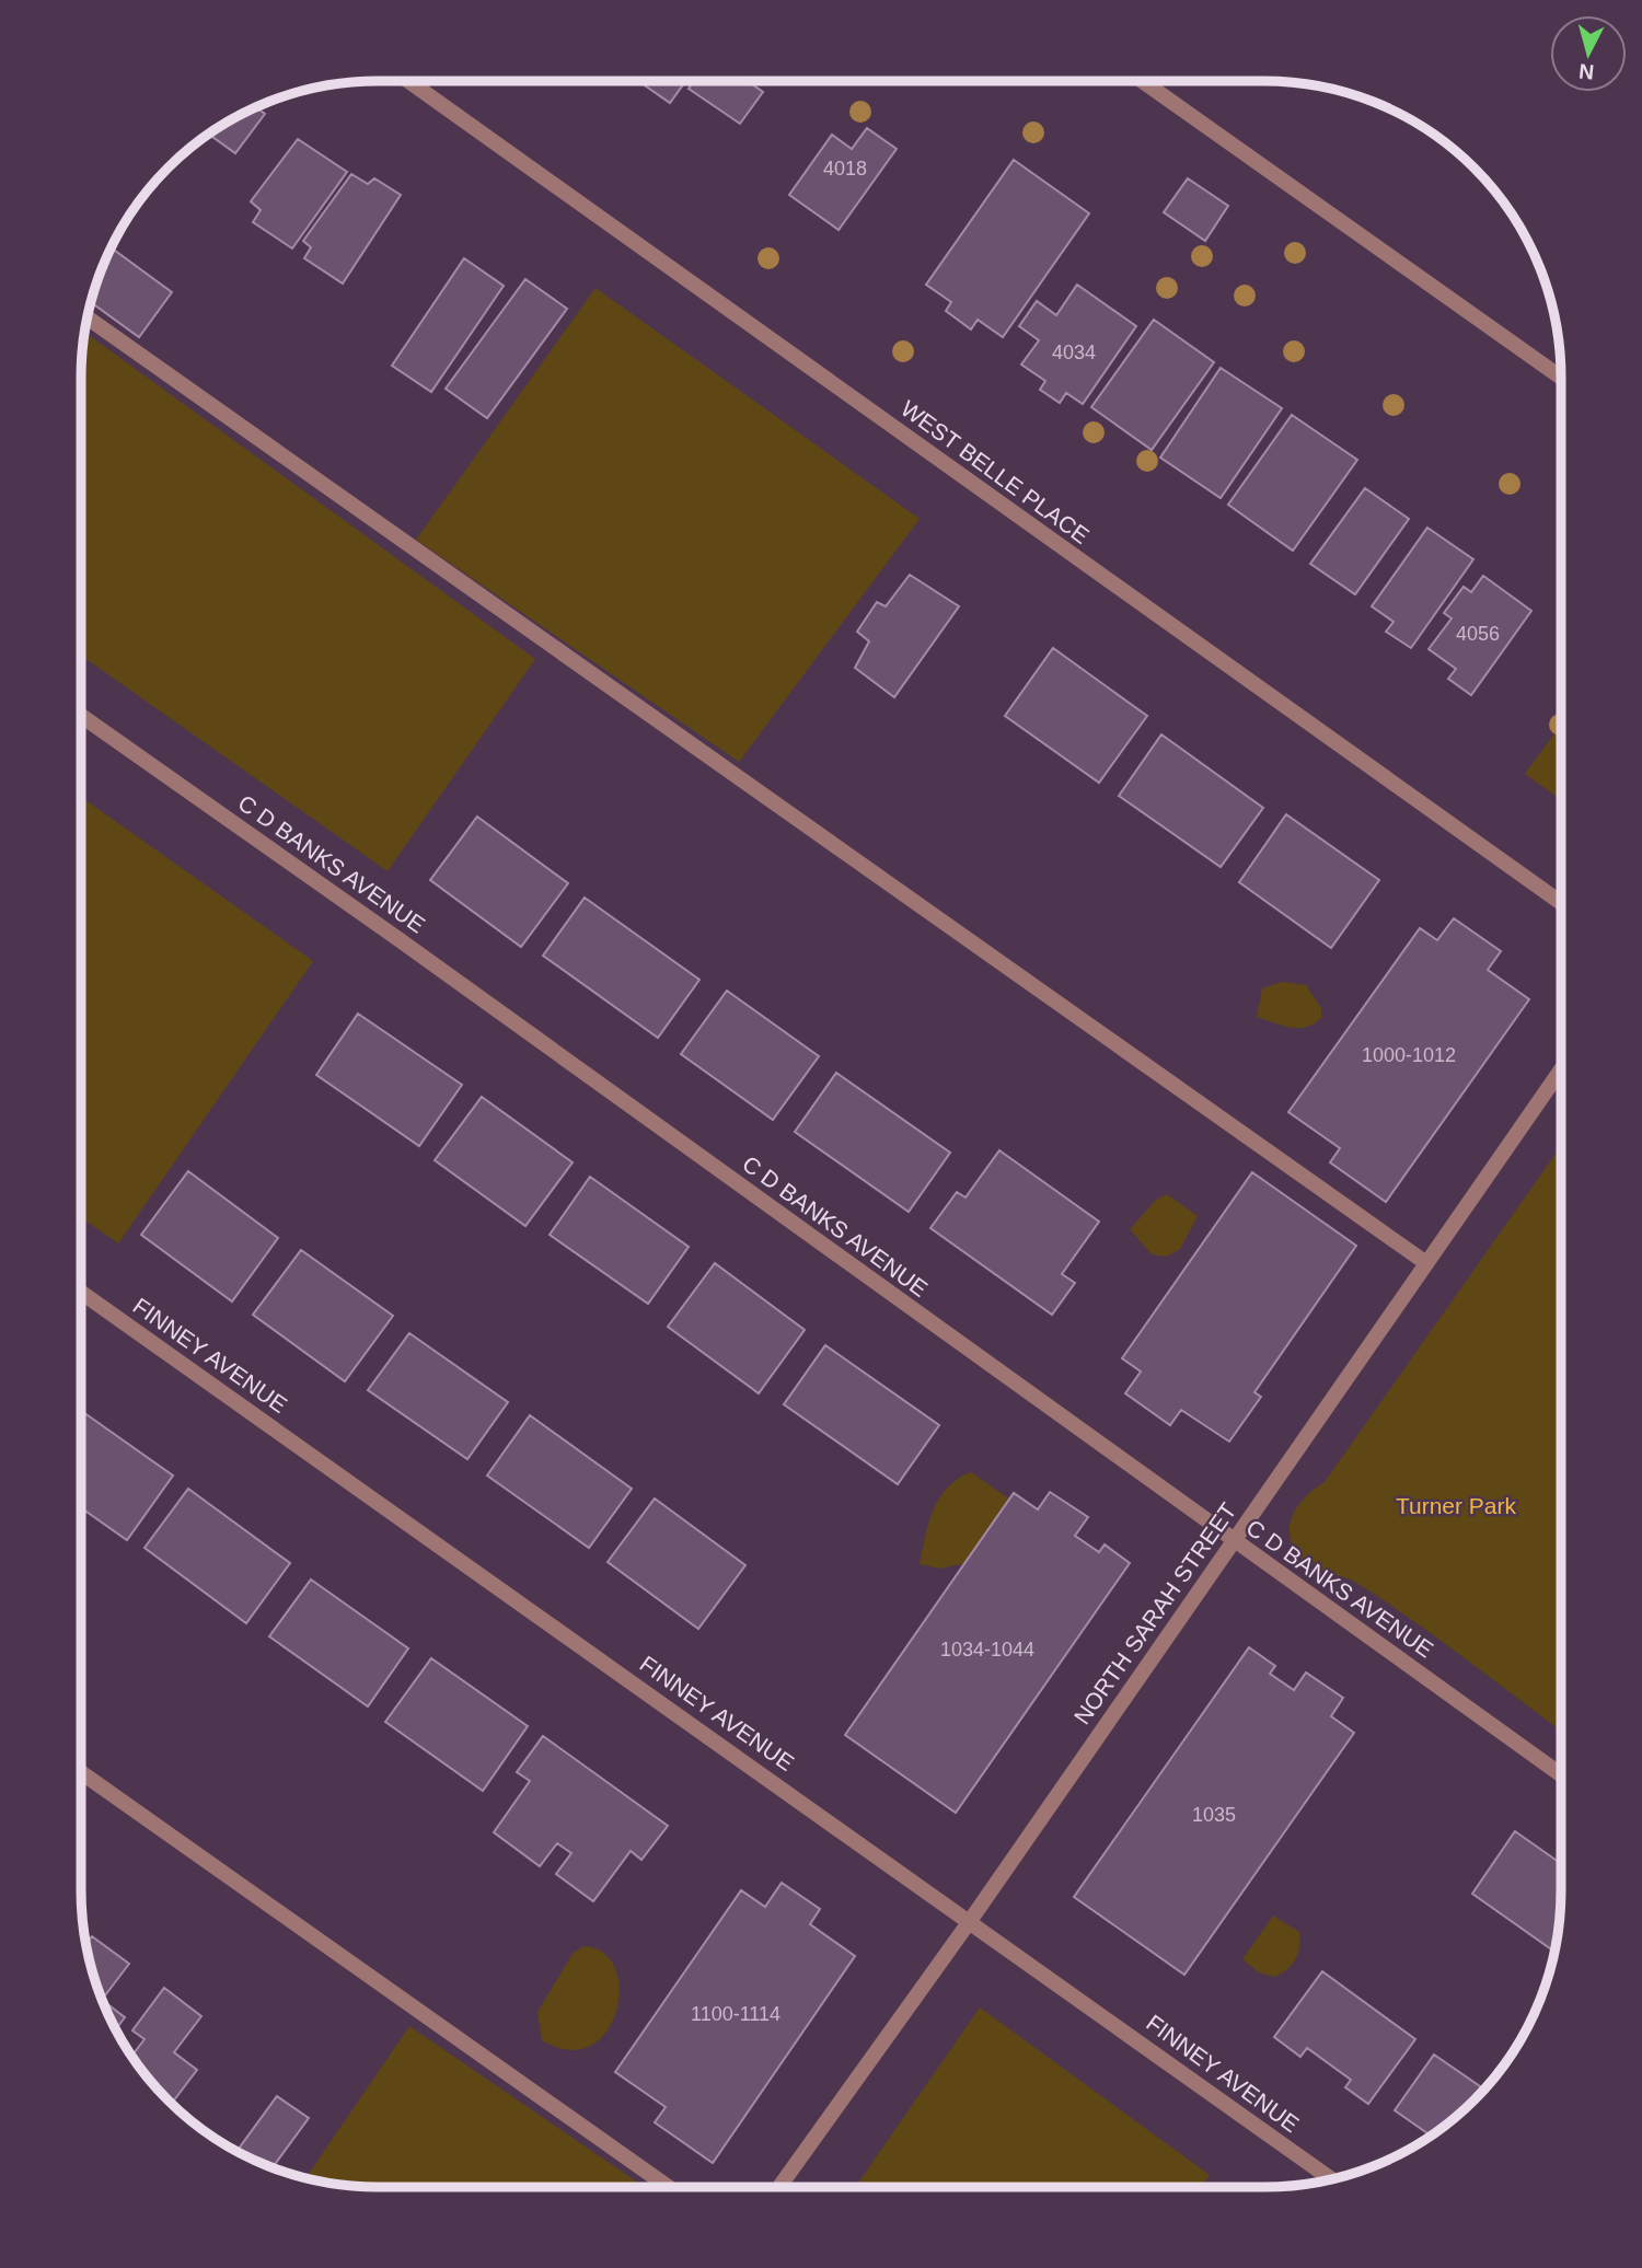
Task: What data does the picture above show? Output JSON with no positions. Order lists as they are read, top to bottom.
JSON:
{
  "streets": {
    "street": [
      "WEST BELLE PLACE",
      "C D BANKS AVENUE",
      "FINNEY AVENUE",
      "NORTH SARAH STREET"
    ]
  },
  "crossings": [
    ["C D BANKS AVENUE", "NORTH SARAH STREET"],
    ["FINNEY AVENUE", "NORTH SARAH STREET"]
  ],
  "parks": ["Turner Park"],
  "house_numbers": [
    "4018",
    "4034",
    "4056",
    "1000-1012",
    "1034-1044",
    "1035",
    "1100-1114"
  ],
  "north": "bottom"
}
